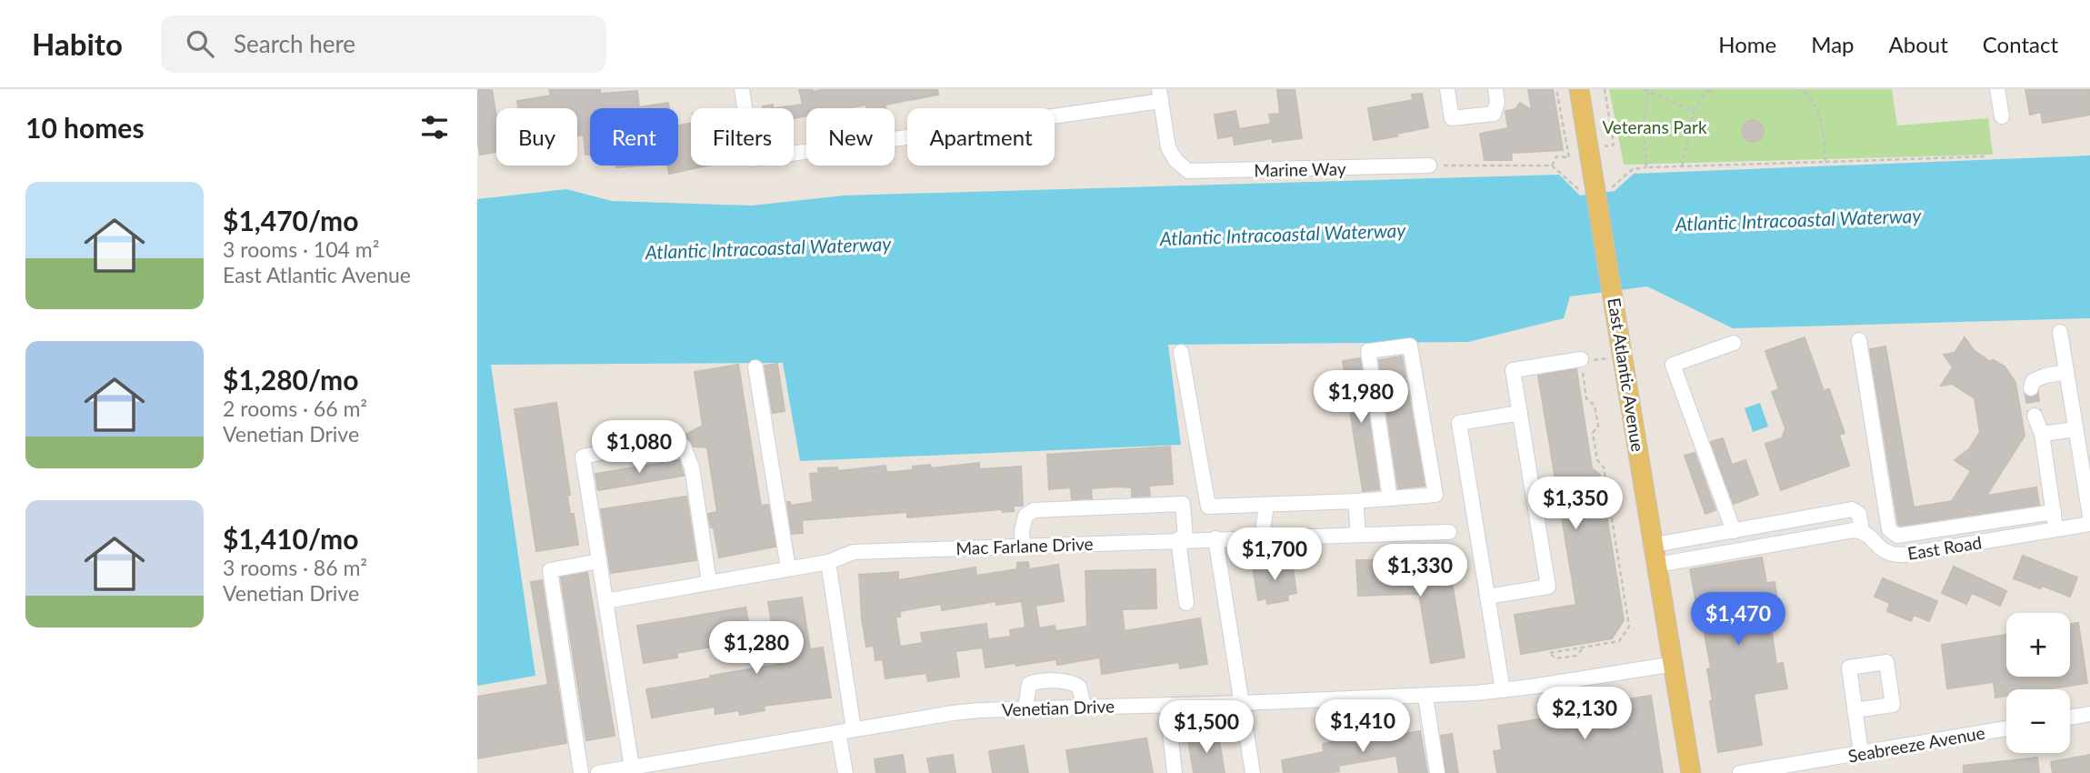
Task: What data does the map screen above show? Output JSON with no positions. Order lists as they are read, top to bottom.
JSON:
{
  "streets": {
    "main road": ["East Atlantic Avenue"],
    "street": [
      "Marine Way",
      "Mac Farlane Drive",
      "East Road",
      "Venetian Drive",
      "Seabreeze Avenue"
    ]
  },
  "crossings": [
    ["East Atlantic Avenue", "Venetian Drive"]
  ],
  "water": ["Atlantic Intracoastal Waterway"],
  "parks": ["Veterans Park"],
  "page": {
    "header": "Habito",
    "search": "Search here",
    "nav": [
      "Home",
      "Map",
      "About",
      "Contact"
    ],
    "heading": "10 homes",
    "chip": [
      "Buy",
      "Rent",
      "Filters",
      "New",
      "Apartment"
    ],
    "list": [
      {
        "name": "$1,470/mo",
        "note": "3 rooms · 104 m² · East Atlantic Avenue"
      },
      {
        "name": "$1,280/mo",
        "note": "2 rooms · 66 m² · Venetian Drive"
      },
      {
        "name": "$1,410/mo",
        "note": "3 rooms · 86 m² · Venetian Drive"
      }
    ],
    "price": [
      "$1,980",
      "$1,080",
      "$1,350",
      "$1,700",
      "$1,330",
      "$1,470",
      "$1,280",
      "$2,130",
      "$1,410",
      "$1,500"
    ],
    "map_buttons": ["+", "−"]
  }
}
